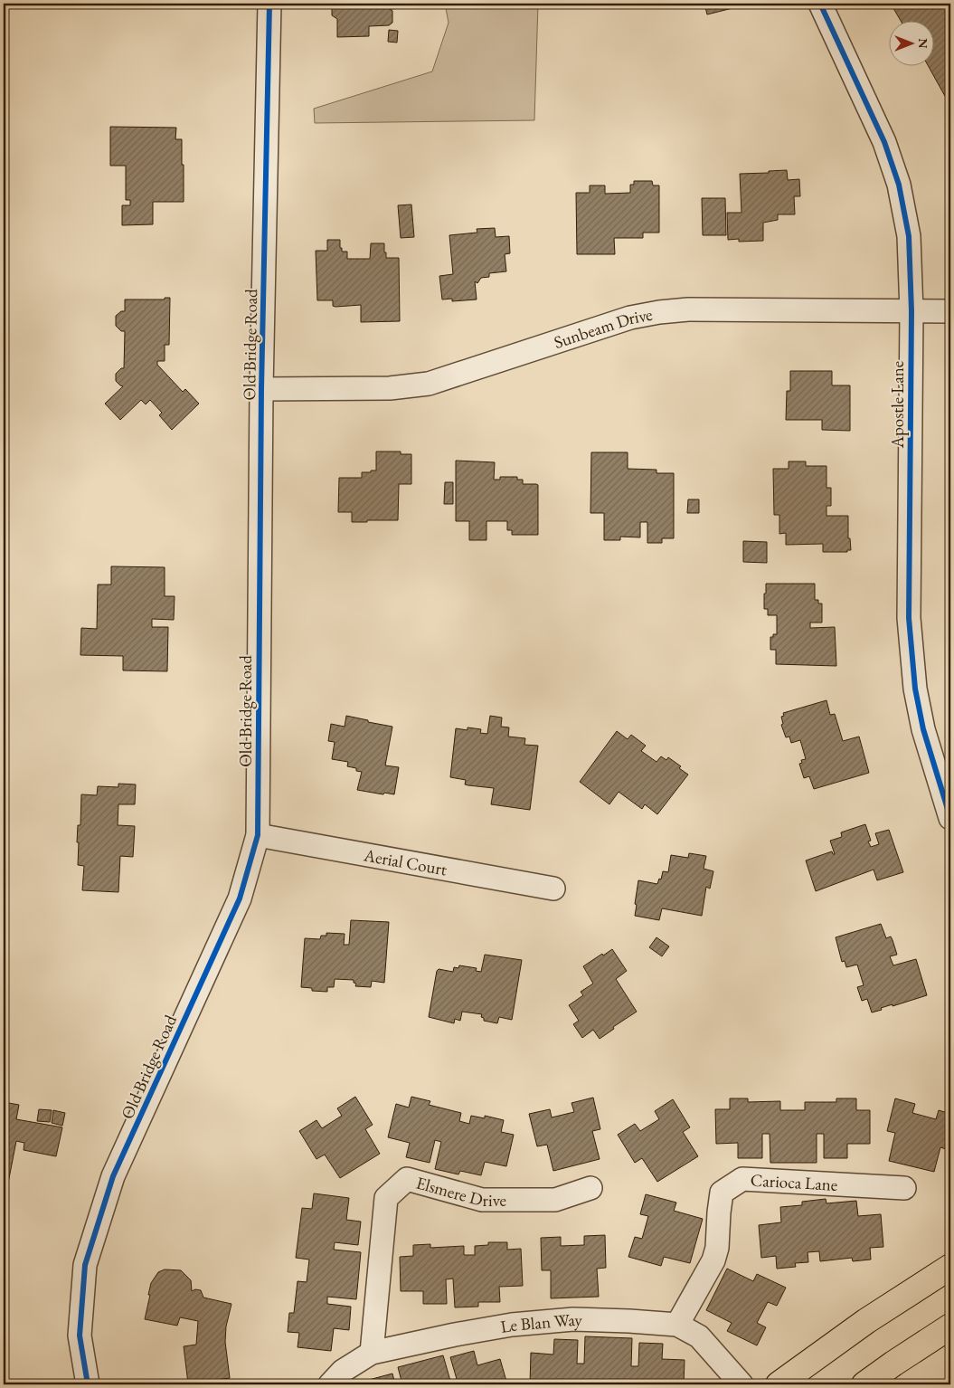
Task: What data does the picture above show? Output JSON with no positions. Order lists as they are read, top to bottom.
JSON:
{
  "streets": {
    "street": [
      "Sunbeam Drive",
      "Old Bridge Road",
      "Apostle Lane",
      "Aerial Court",
      "Carioca Lane",
      "Elsmere Drive",
      "Le Blan Way"
    ]
  },
  "crossings": [
    ["Sunbeam Drive", "Old Bridge Road"],
    ["Sunbeam Drive", "Apostle Lane"],
    ["Old Bridge Road", "Aerial Court"],
    ["Carioca Lane", "Le Blan Way"],
    ["Elsmere Drive", "Le Blan Way"]
  ],
  "north": "right"
}
